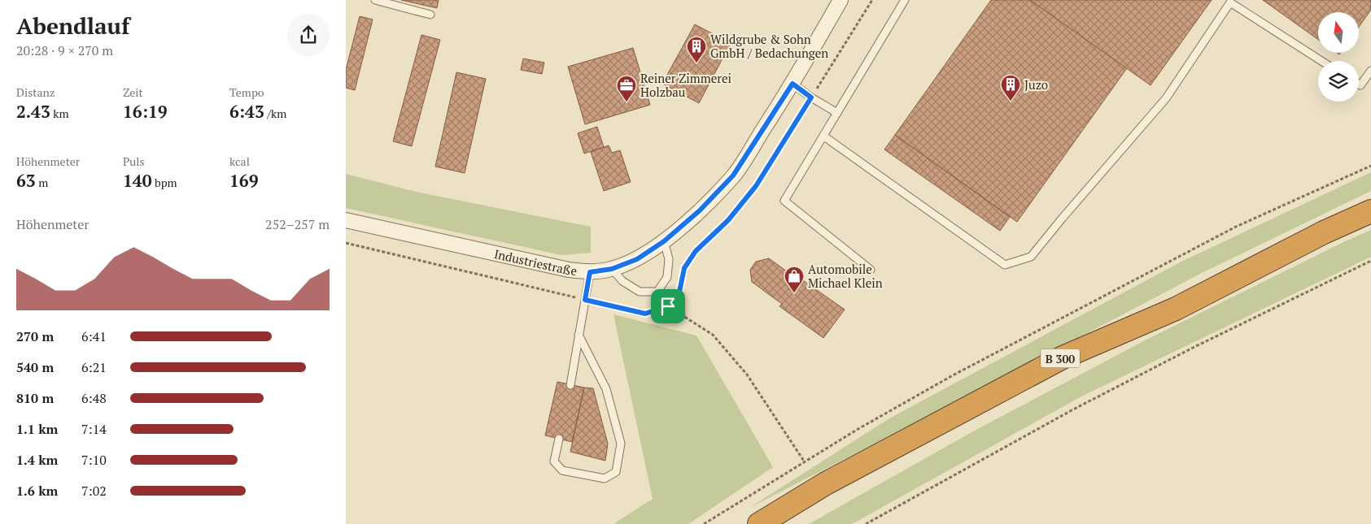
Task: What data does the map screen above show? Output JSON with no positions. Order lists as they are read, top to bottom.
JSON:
{
  "streets": {
    "highway": ["B 300"],
    "street": ["Industriestraße"]
  },
  "places": {
    "building": ["Wildgrube & Sohn GmbH / Bedachungen", "Juzo"],
    "office": ["Reiner Zimmerei Holzbau"],
    "shop": ["Automobile Michael Klein"]
  },
  "north": "top",
  "page": {
    "heading": ["Abendlauf", "20:28 · 9 × 270 m"],
    "stats": [
      ["Distanz", "2.43 km"],
      ["Zeit", "16:19"],
      ["Tempo", "6:43 /km"],
      ["Höhenmeter", "63 m"],
      ["Puls", "140 bpm"],
      ["kcal", "169"]
    ],
    "chart": ["Höhenmeter", "252–257 m"],
    "list": [
      {
        "name": "270 m",
        "note": "6:41"
      },
      {
        "name": "540 m",
        "note": "6:21"
      },
      {
        "name": "810 m",
        "note": "6:48"
      },
      {
        "name": "1.1 km",
        "note": "7:14"
      },
      {
        "name": "1.4 km",
        "note": "7:10"
      },
      {
        "name": "1.6 km",
        "note": "7:02"
      }
    ]
  }
}
